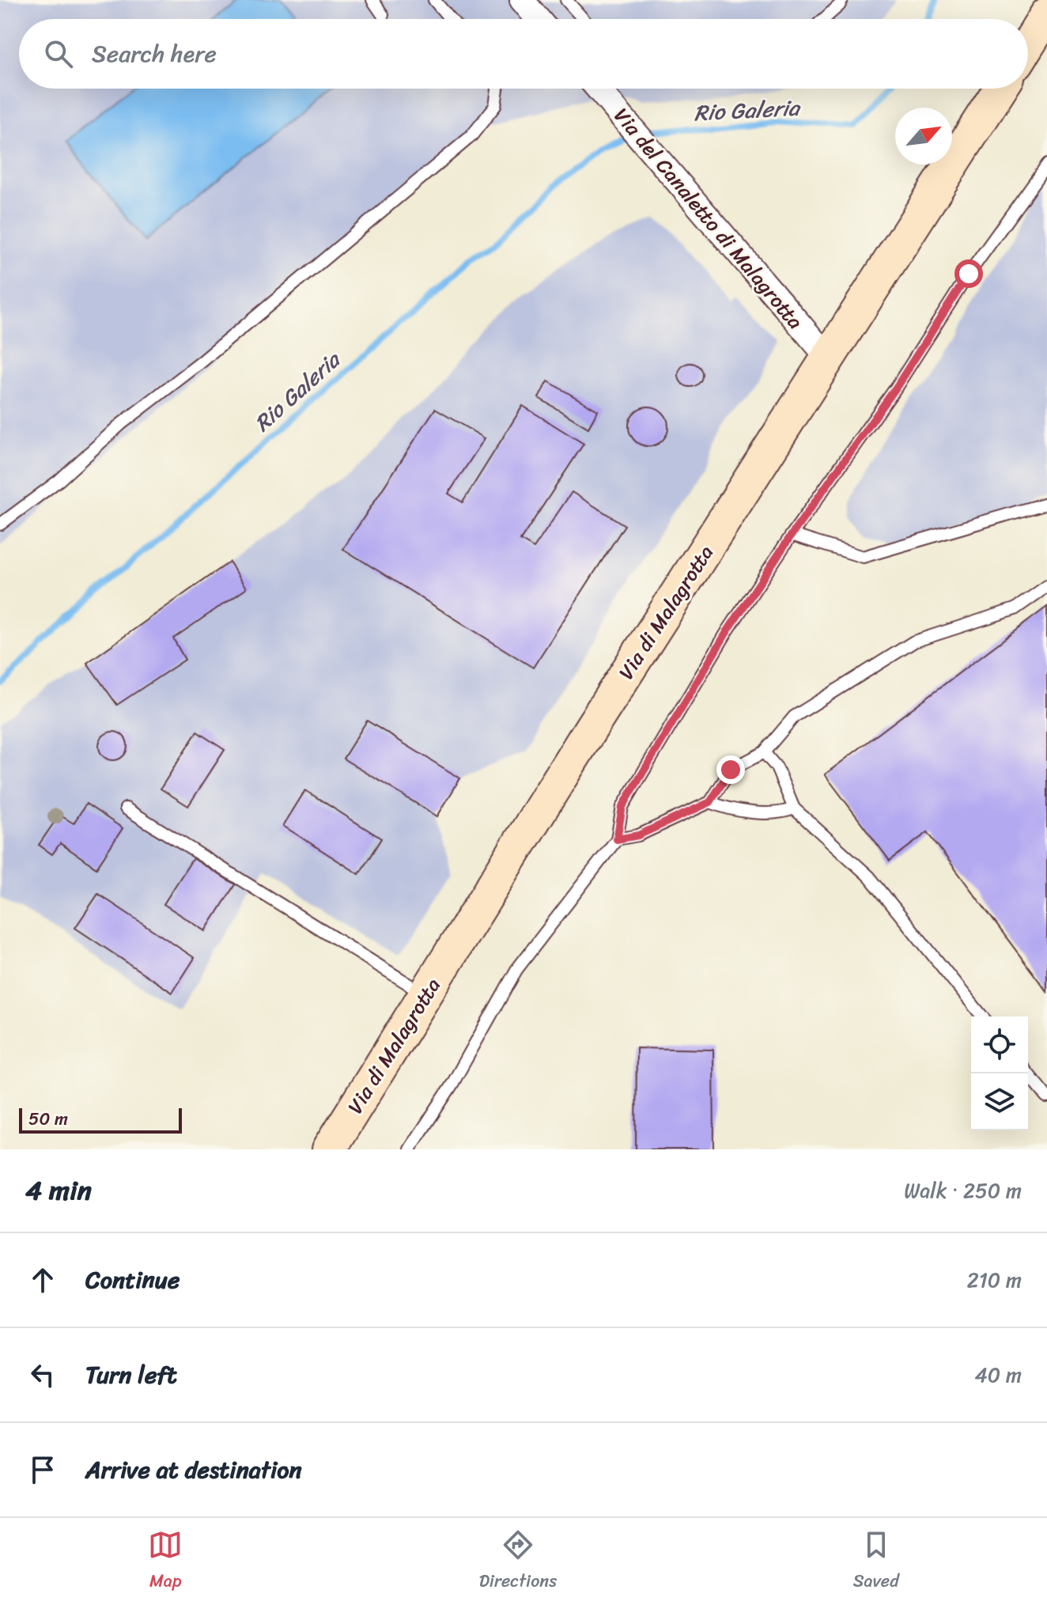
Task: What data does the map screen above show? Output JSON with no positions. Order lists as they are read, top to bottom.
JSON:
{
  "streets": {
    "main road": ["Via di Malagrotta"],
    "street": ["Via del Canaletto di Malagrotta"]
  },
  "crossings": [
    ["Via del Canaletto di Malagrotta", "Via di Malagrotta"]
  ],
  "water": ["Rio Galeria"],
  "scale_bar": "50 m",
  "north": "top right",
  "page": {
    "search": "Search here",
    "scale": "50 m",
    "heading": ["4 min", "Walk · 250 m"],
    "list": [
      ["Continue", "210 m"],
      ["Turn left", "40 m"],
      "Arrive at destination"
    ],
    "nav": ["Map", "Directions", "Saved"]
  }
}
